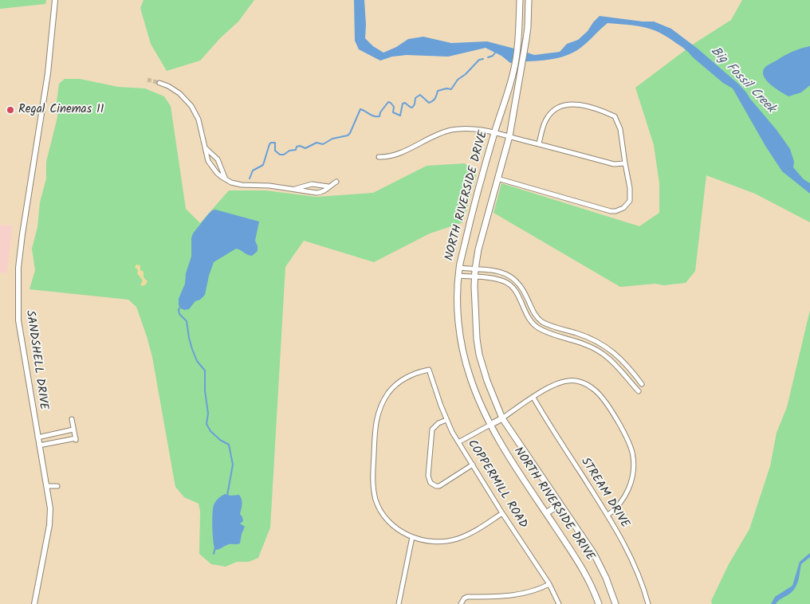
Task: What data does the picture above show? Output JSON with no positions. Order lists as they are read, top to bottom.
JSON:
{
  "streets": {
    "main road": ["NORTH RIVERSIDE DRIVE"],
    "street": ["SANDSHELL DRIVE", "COPPERMILL ROAD", "STREAM DRIVE"]
  },
  "water": ["Big Fossil Creek"],
  "places": ["Regal Cinemas 11"]
}
